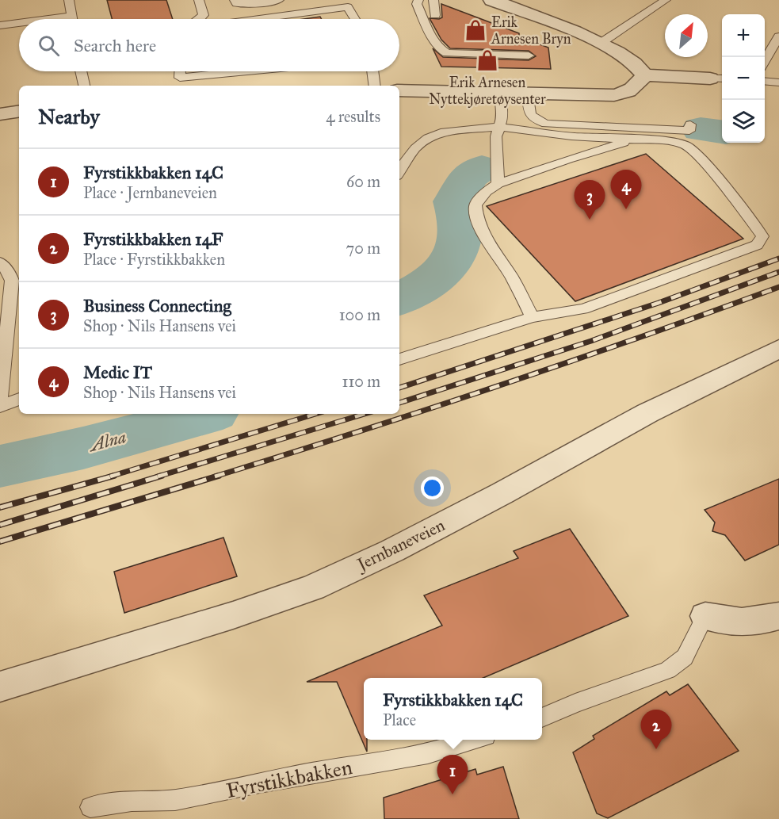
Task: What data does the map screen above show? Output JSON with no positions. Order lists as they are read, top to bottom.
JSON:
{
  "streets": {
    "street": ["Jernbaneveien"],
    "lane": ["Fyrstikkbakken"]
  },
  "water": ["Alna"],
  "places": {
    "shop": ["Erik Arnesen Bryn", "Erik Arnesen Nyttekjøretøysenter"]
  },
  "north": "top right",
  "page": {
    "map_buttons": ["+", "−"],
    "search": "Search here",
    "heading": ["Nearby", "4 results"],
    "list": [
      {
        "mark": "1",
        "name": "Fyrstikkbakken 14C",
        "note": "Place · Jernbaneveien",
        "value": "60 m"
      },
      {
        "mark": "2",
        "name": "Fyrstikkbakken 14F",
        "note": "Place · Fyrstikkbakken",
        "value": "70 m"
      },
      {
        "mark": "3",
        "name": "Business Connecting",
        "note": "Shop · Nils Hansens vei",
        "value": "100 m"
      },
      {
        "mark": "4",
        "name": "Medic IT",
        "note": "Shop · Nils Hansens vei",
        "value": "110 m"
      }
    ],
    "pins": [
      "4",
      "3",
      "2",
      "1"
    ],
    "popup": ["Fyrstikkbakken 14C", "Place"]
  }
}
